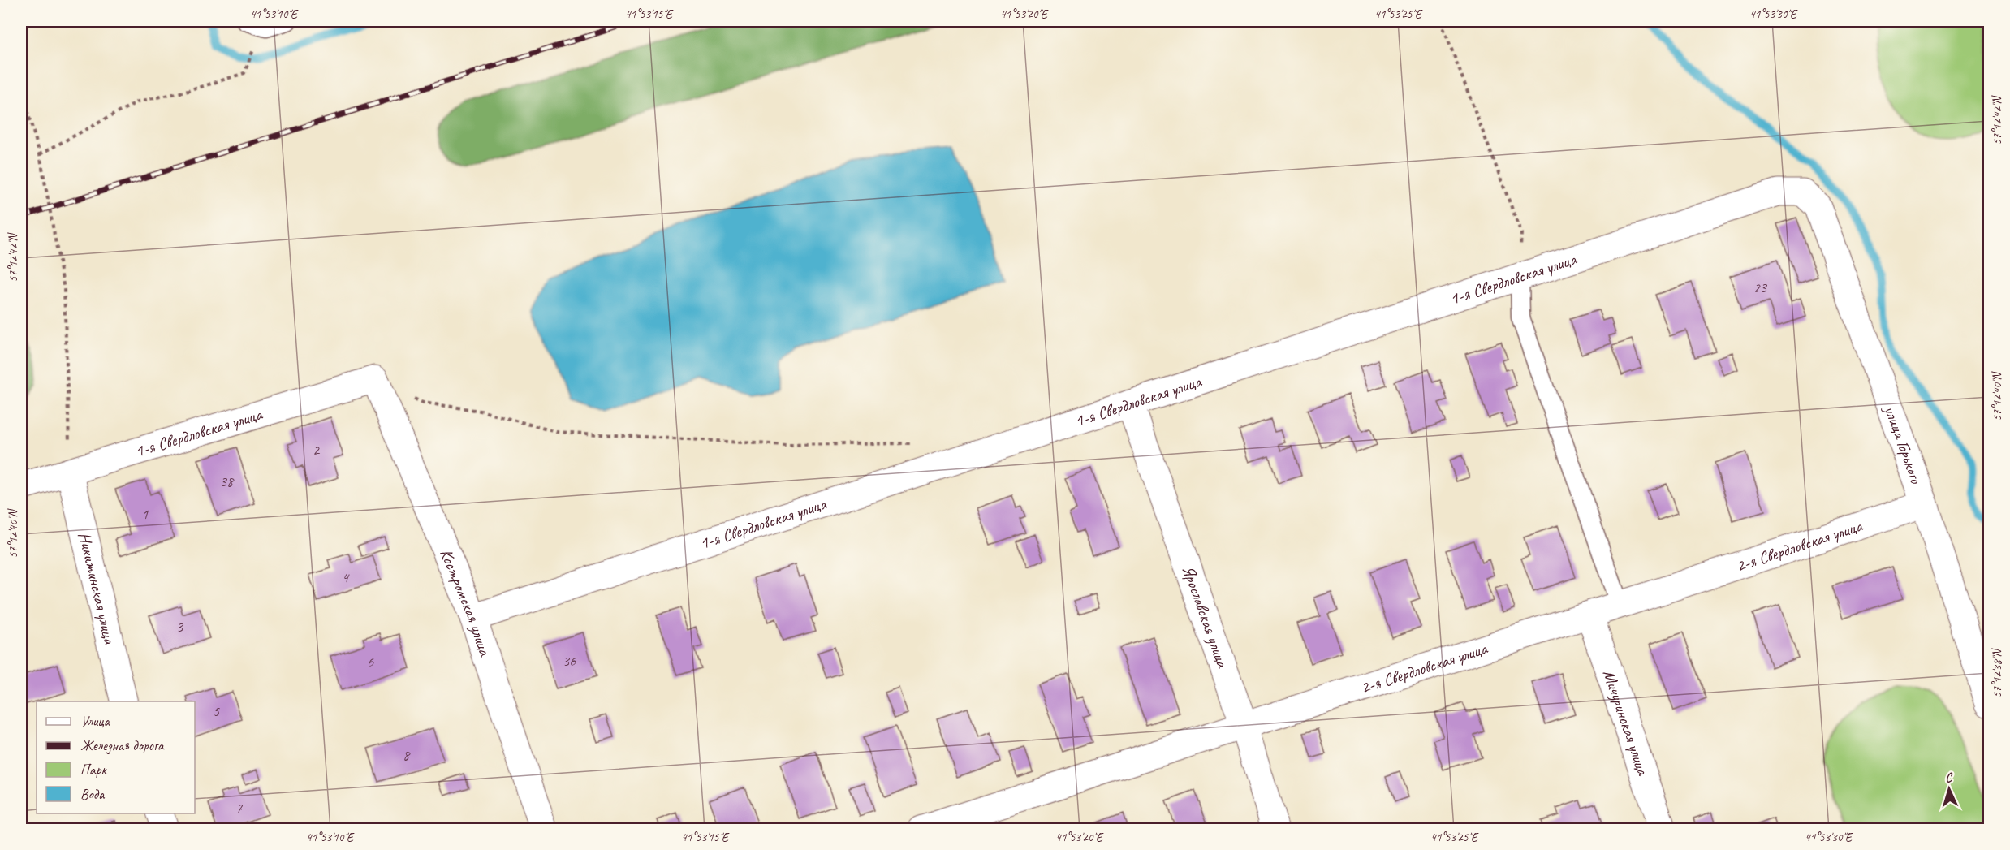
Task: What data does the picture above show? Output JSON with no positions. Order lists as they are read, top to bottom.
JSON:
{
  "streets": {
    "street": [
      "1-я Свердловская улица",
      "улица Горького",
      "2-я Свердловская улица",
      "Никитинская улица",
      "Костромская улица",
      "Ярославская улица",
      "Мичуринская улица"
    ]
  },
  "crossings": [
    ["1-я Свердловская улица", "улица Горького"],
    ["1-я Свердловская улица", "Никитинская улица"],
    ["1-я Свердловская улица", "Костромская улица"],
    ["1-я Свердловская улица", "Ярославская улица"],
    ["улица Горького", "2-я Свердловская улица"],
    ["2-я Свердловская улица", "Ярославская улица"],
    ["2-я Свердловская улица", "Мичуринская улица"]
  ],
  "house_numbers": [
    "23",
    "2",
    "38",
    "1",
    "4",
    "3",
    "36",
    "6",
    "5",
    "8",
    "7"
  ],
  "legend": [
    "Улица",
    "Железная дорога",
    "Парк",
    "Вода"
  ],
  "north": "top",
  "coordinates": [
    "41°53'10\"E",
    "41°53'15\"E",
    "41°53'20\"E",
    "41°53'25\"E",
    "41°53'30\"E",
    "57°12'42\"N",
    "57°12'40\"N",
    "57°12'38\"N"
  ]
}
